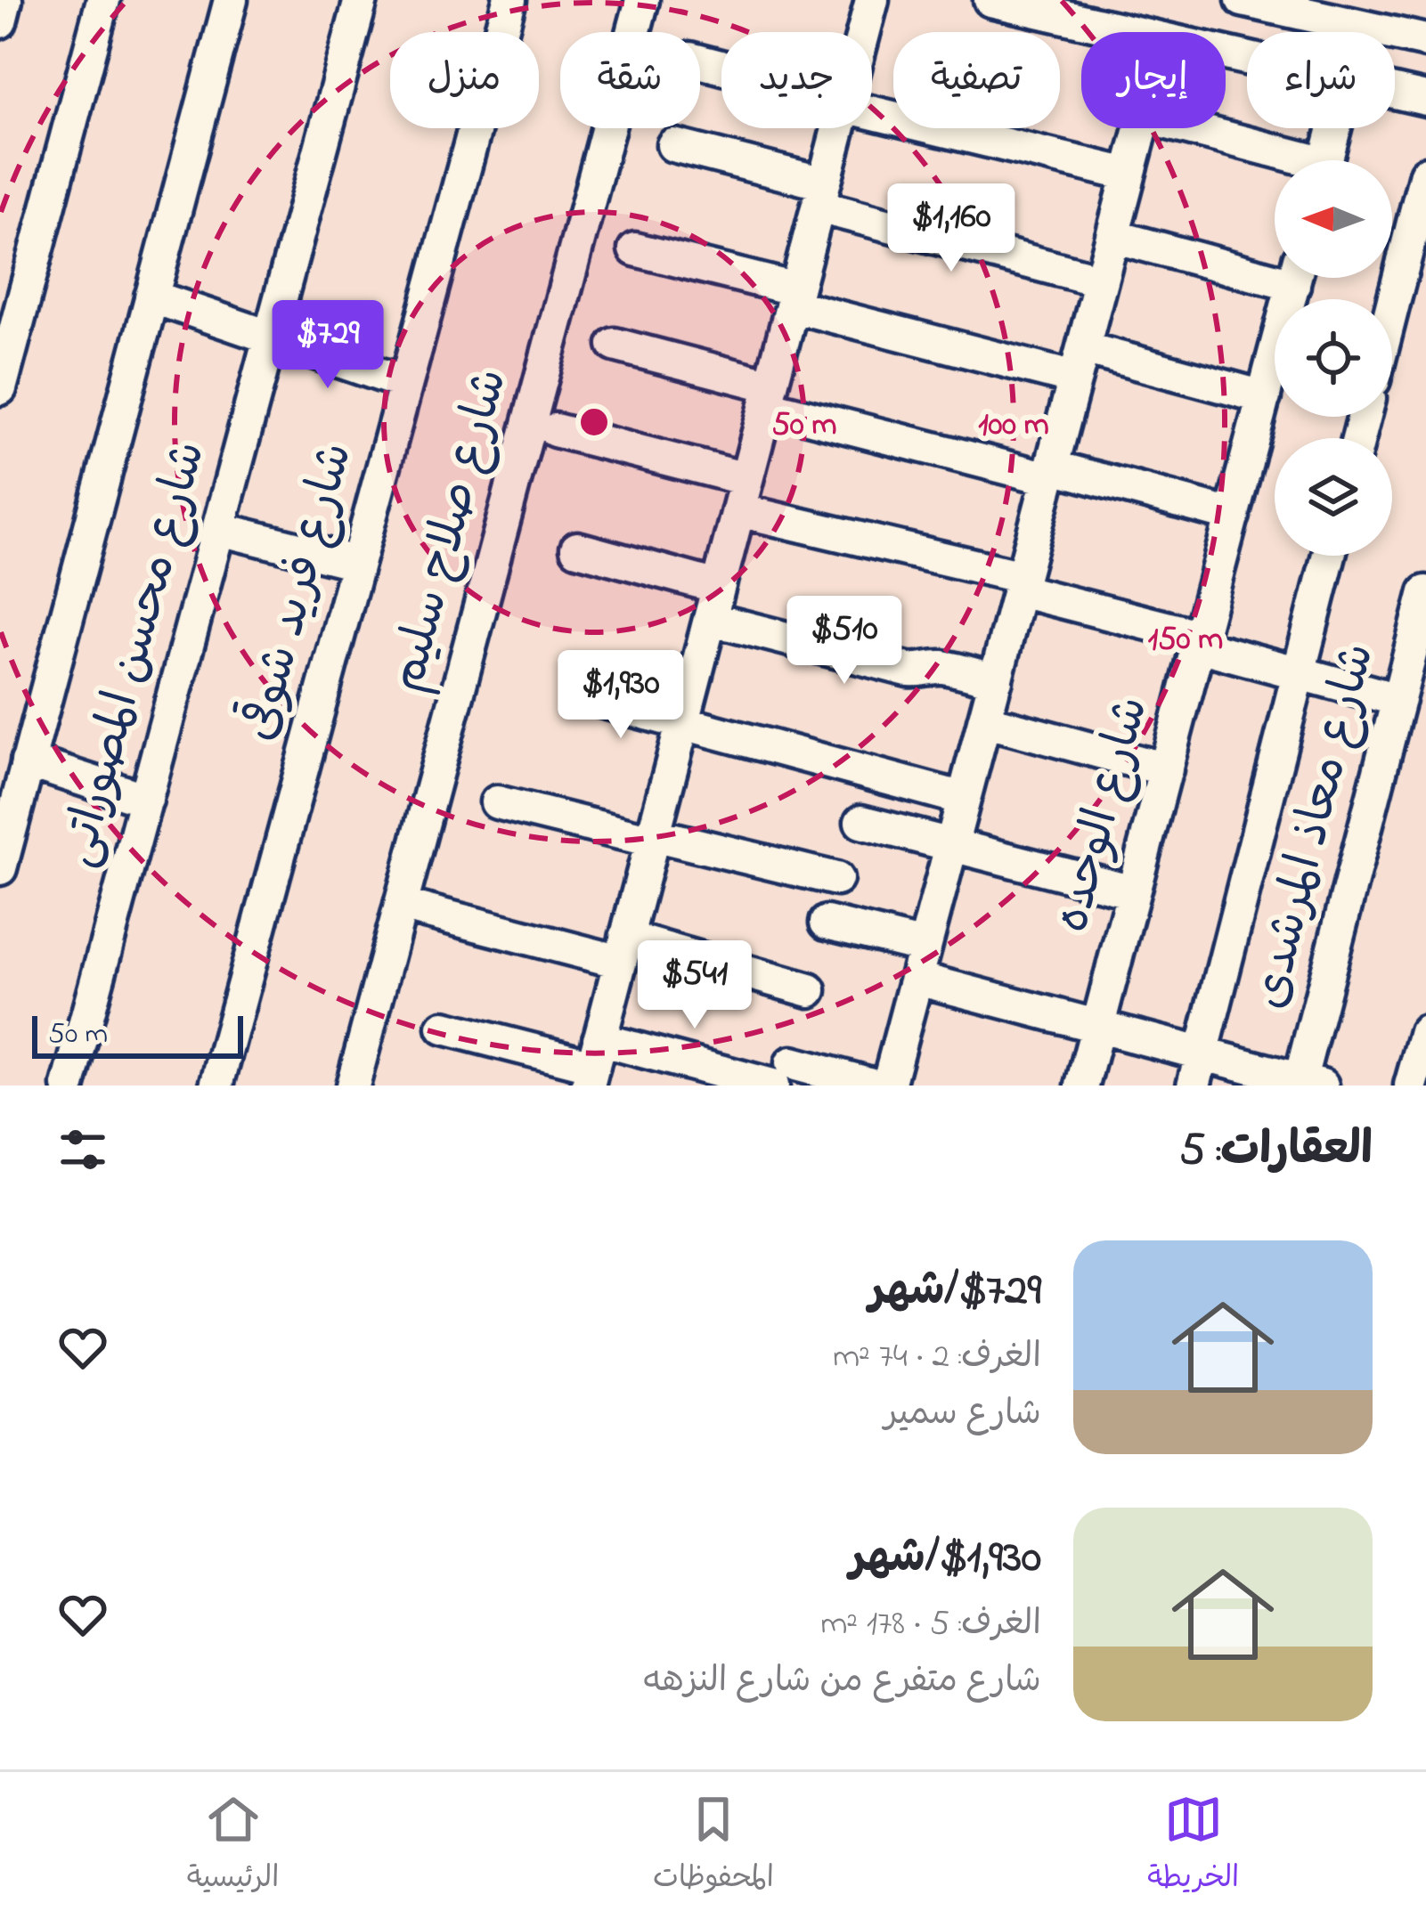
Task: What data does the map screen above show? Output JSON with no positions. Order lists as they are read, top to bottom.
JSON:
{
  "streets": {
    "street": [
      "شارع صلاح سليم",
      "شارع فريد شوقى",
      "شارع محسن المصوراتى",
      "شارع الوحده",
      "شارع معاذ المرشدى"
    ]
  },
  "scale_bar": "50 m",
  "north": "left",
  "page": {
    "chip": [
      "شراء",
      "إيجار",
      "تصفية",
      "جديد",
      "شقة",
      "منزل"
    ],
    "price": [
      "$1,160",
      "$729",
      "$510",
      "$1,930",
      "$541"
    ],
    "scale": "50 m",
    "heading": "العقارات: 5",
    "list": [
      {
        "name": "$729/شهر",
        "note": "الغرف: 2 · 74 m² · شارع سمير"
      },
      {
        "name": "$1,930/شهر",
        "note": "الغرف: 5 · 178 m² · شارع متفرع من شارع النزهه"
      }
    ],
    "tabs": ["الخريطة", "المحفوظات", "الرئيسية"]
  },
  "rings": ["50 m", "100 m", "150 m"]
}
